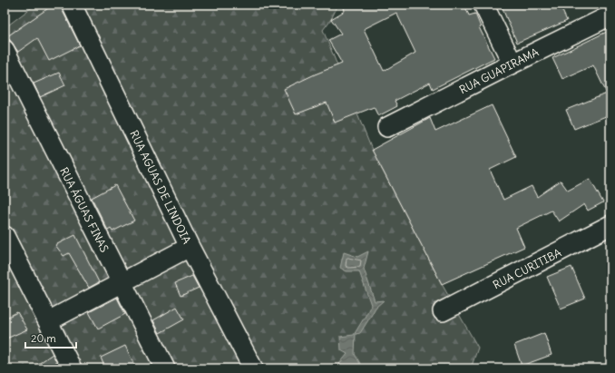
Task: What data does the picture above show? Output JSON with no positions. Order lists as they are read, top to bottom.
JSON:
{
  "streets": {
    "street": [
      "RUA GUAPIRAMA",
      "RUA AGUAS DE LINDOIA",
      "RUA ÁGUAS FINAS",
      "RUA CURITIBA"
    ]
  },
  "scale_bar": "20 m"
}
